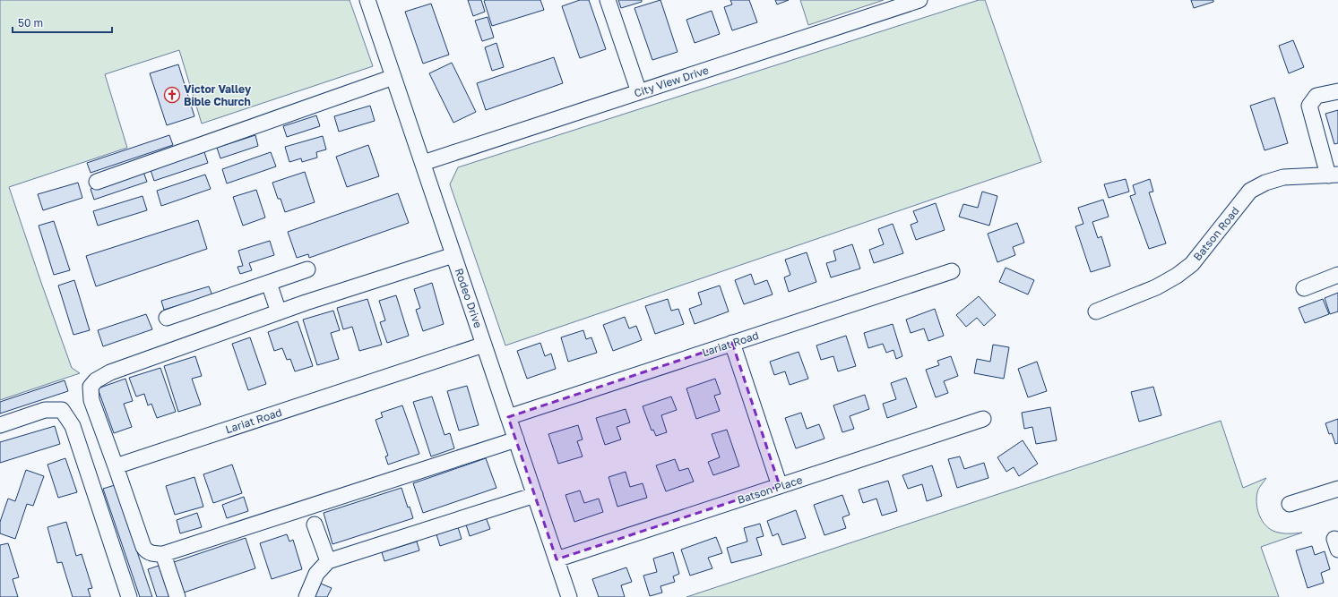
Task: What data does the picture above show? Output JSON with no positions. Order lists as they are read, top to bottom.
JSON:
{
  "streets": {
    "street": [
      "City View Drive",
      "Batson Road",
      "Rodeo Drive",
      "Lariat Road",
      "Batson Place"
    ]
  },
  "crossings": [
    ["City View Drive", "Rodeo Drive"],
    ["Rodeo Drive", "Lariat Road"],
    ["Rodeo Drive", "Batson Place"]
  ],
  "places": {
    "church": ["Victor Valley Bible Church"]
  },
  "scale_bar": "50 m"
}
